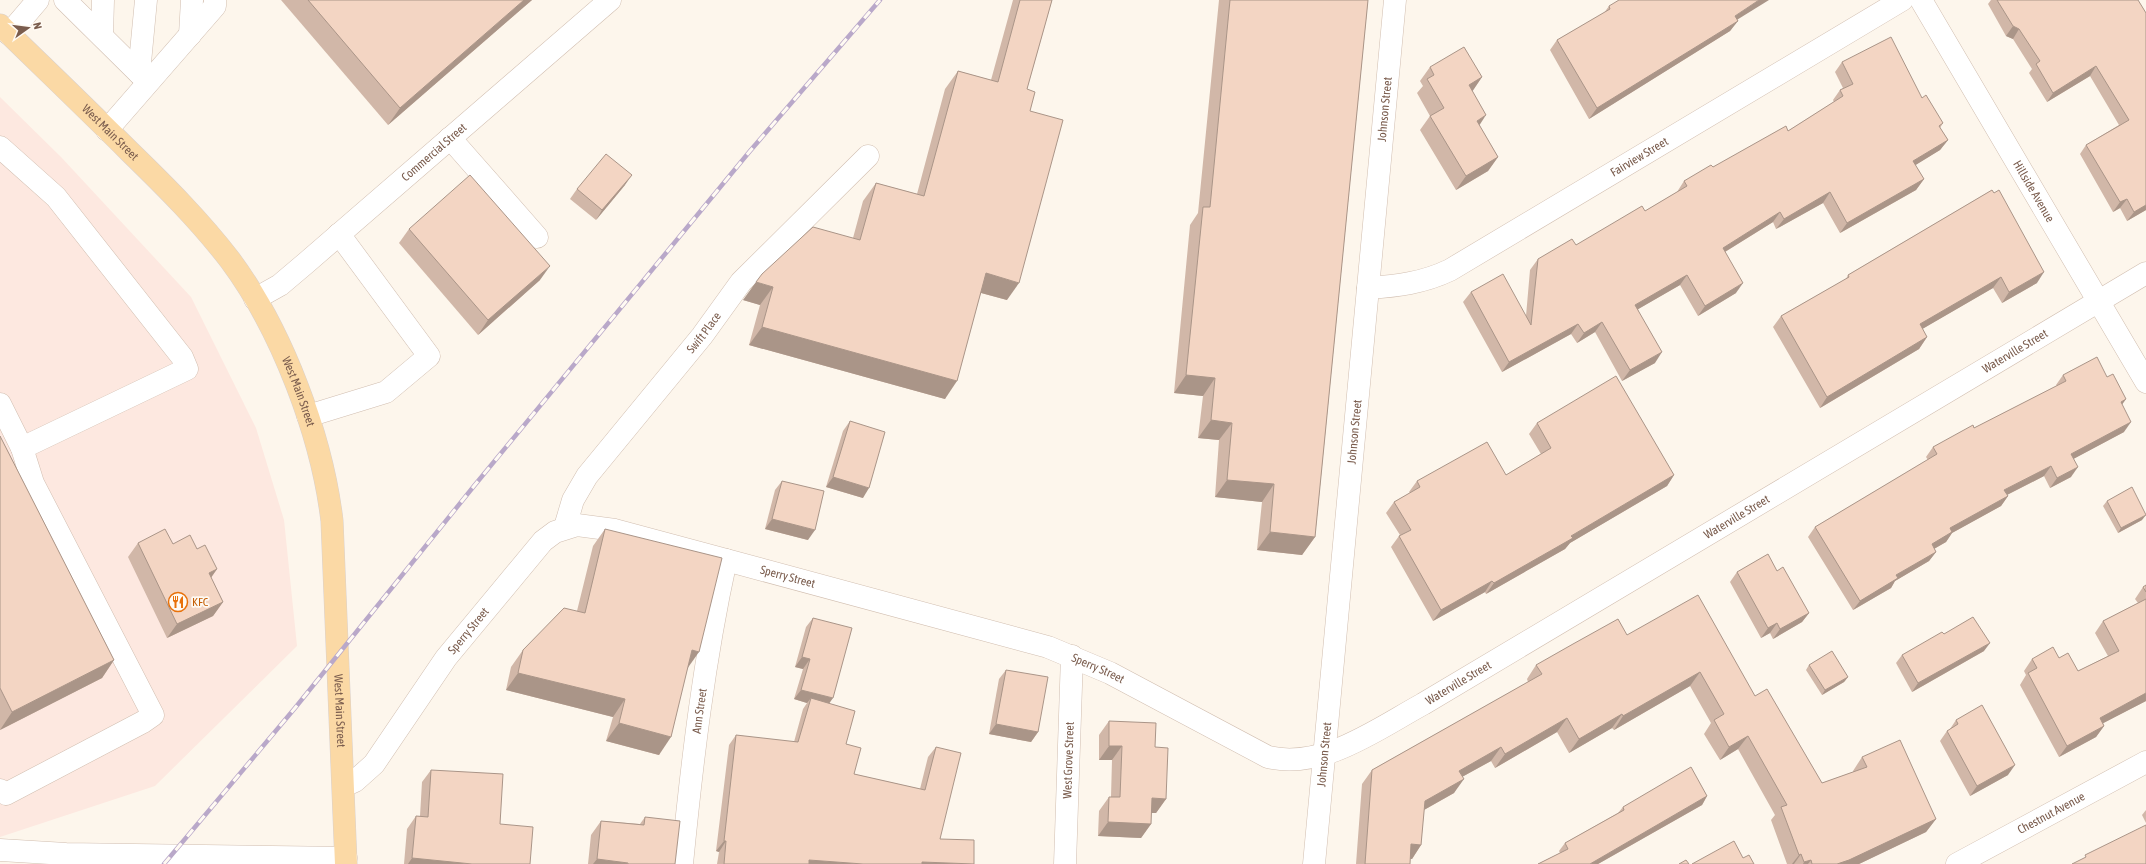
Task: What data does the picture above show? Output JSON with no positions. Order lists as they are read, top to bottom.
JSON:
{
  "streets": {
    "main road": ["West Main Street"],
    "street": [
      "Johnson Street",
      "Commercial Street",
      "Fairview Street",
      "Hillside Avenue",
      "Swift Place",
      "Waterville Street",
      "Sperry Street",
      "Ann Street",
      "West Grove Street",
      "Chestnut Avenue"
    ]
  },
  "crossings": [
    ["Johnson Street", "Fairview Street"],
    ["Johnson Street", "Waterville Street"],
    ["Johnson Street", "Sperry Street"],
    ["West Main Street", "Commercial Street"],
    ["West Main Street", "Sperry Street"],
    ["Hillside Avenue", "Waterville Street"],
    ["Swift Place", "Sperry Street"],
    ["Waterville Street", "Sperry Street"],
    ["Sperry Street", "Ann Street"],
    ["Sperry Street", "West Grove Street"]
  ],
  "places": {
    "restaurant": ["KFC"]
  },
  "north": "right"
}
